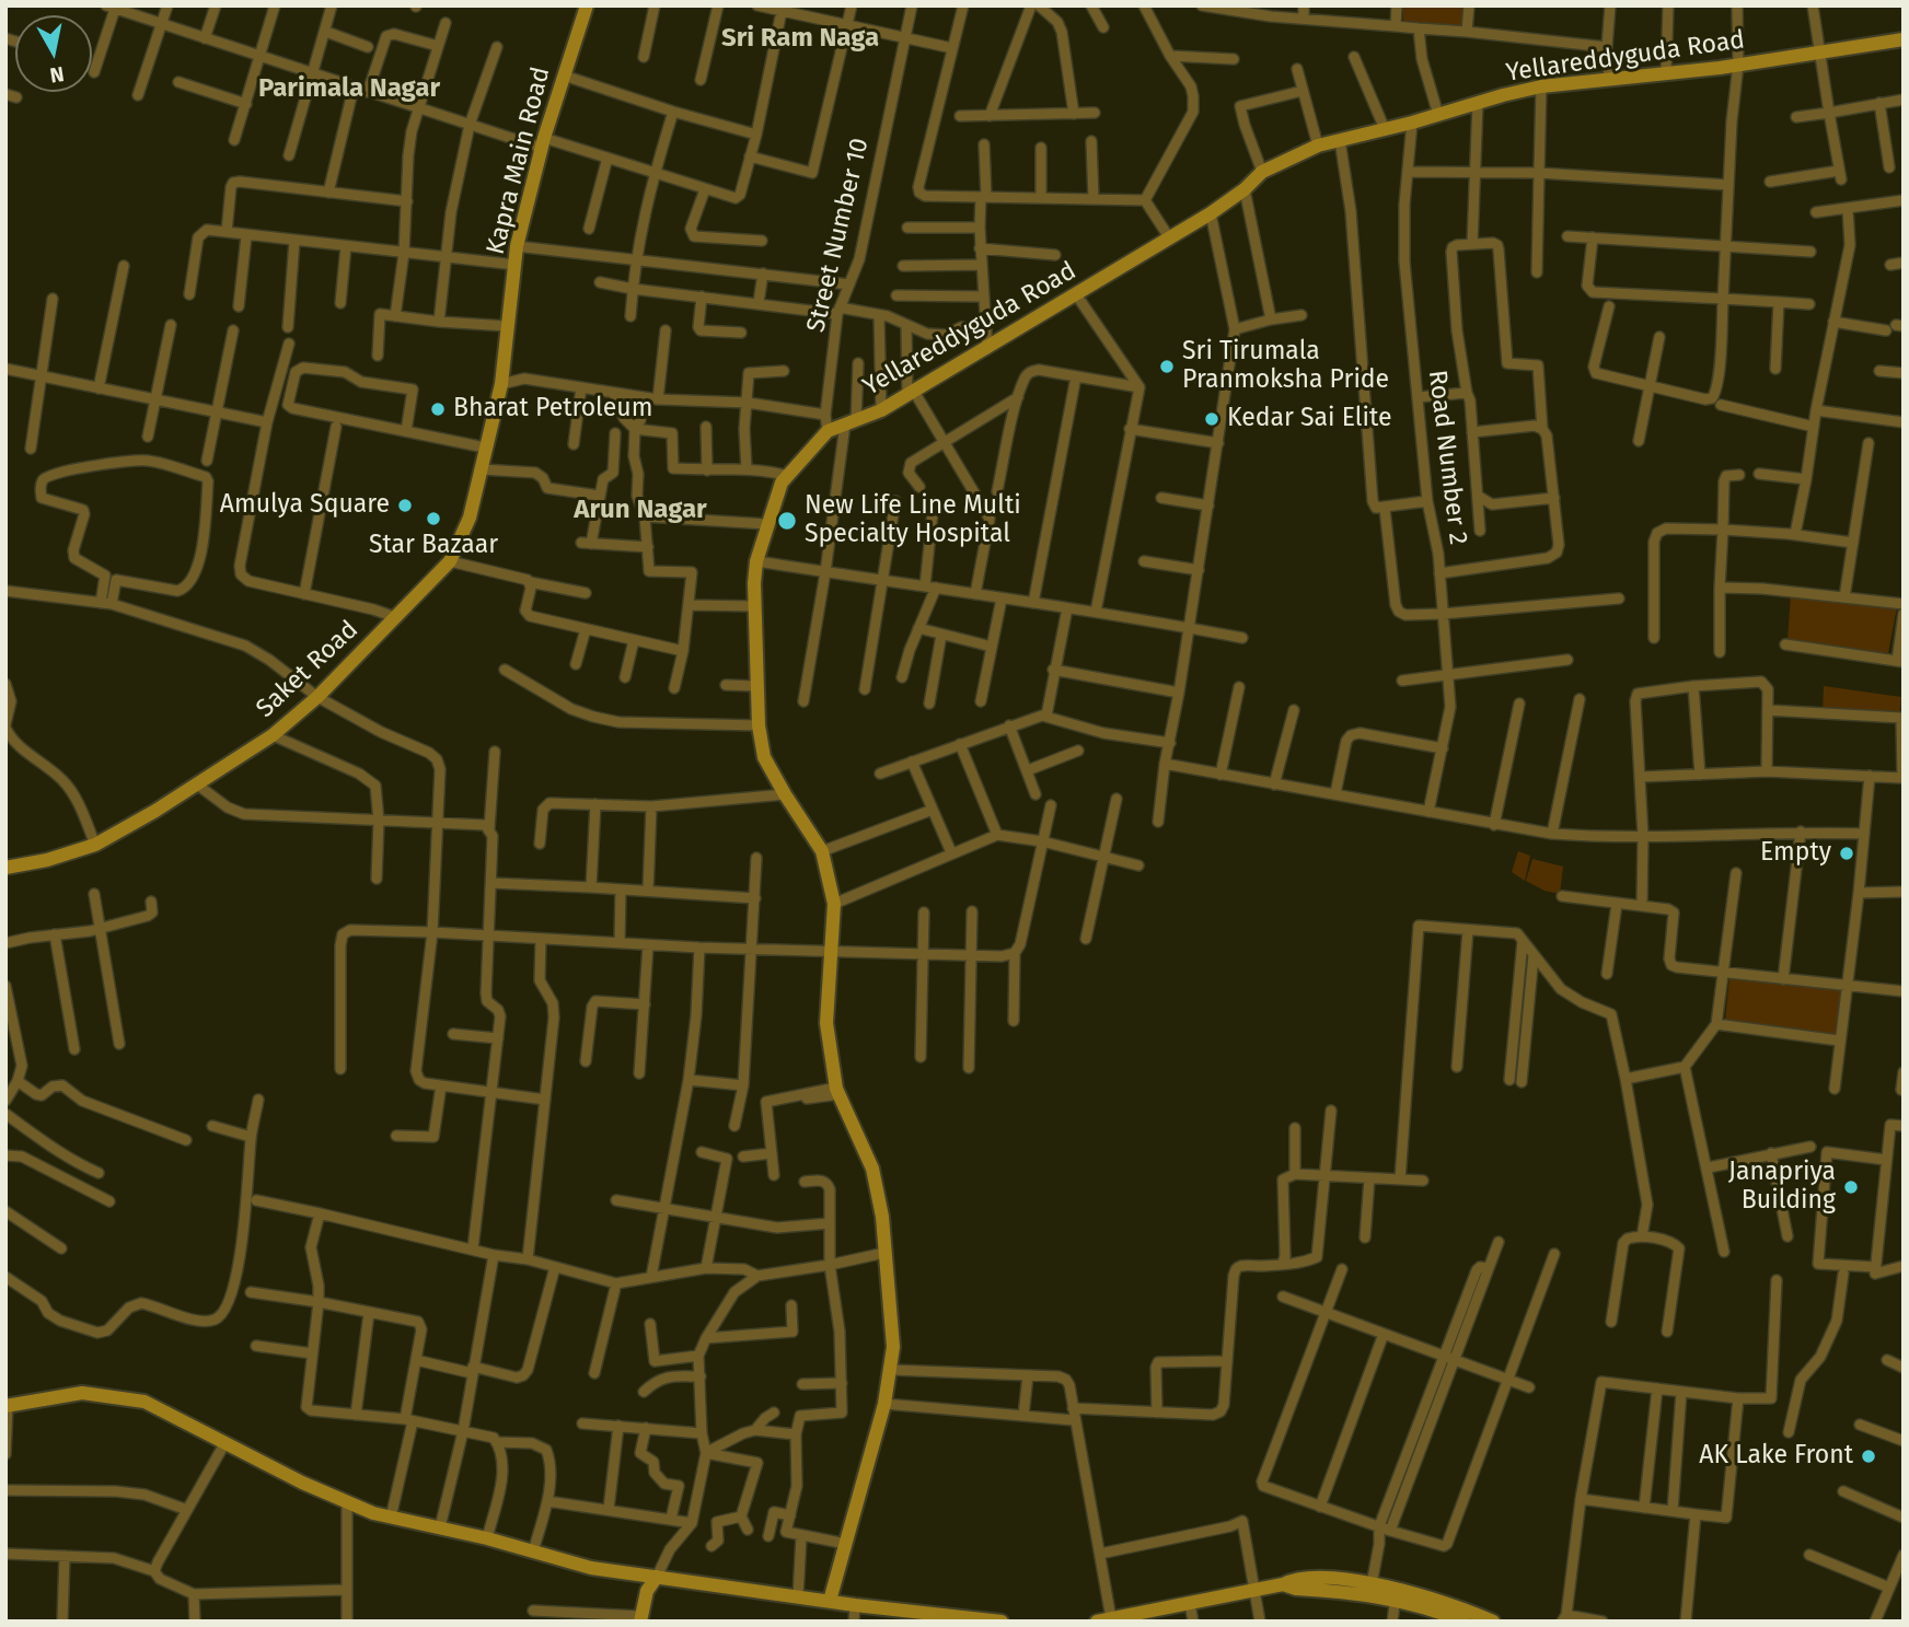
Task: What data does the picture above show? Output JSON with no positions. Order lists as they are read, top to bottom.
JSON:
{
  "streets": {
    "street": [
      "Yellareddyguda Road",
      "Kapra Main Road",
      "Street Number 10",
      "Road Number 2",
      "Saket Road"
    ]
  },
  "crossings": [
    ["Yellareddyguda Road", "Street Number 10"],
    ["Yellareddyguda Road", "Road Number 2"],
    ["Kapra Main Road", "Saket Road"]
  ],
  "districts": ["Sri Ram Naga", "Parimala Nagar", "Arun Nagar"],
  "places": [
    "Sri Tirumala Pranmoksha Pride",
    "Bharat Petroleum",
    "Kedar Sai Elite",
    "Amulya Square",
    "Star Bazaar",
    "New Life Line Multi Specialty Hospital",
    "Empty",
    "Janapriya Building",
    "AK Lake Front"
  ],
  "north": "bottom"
}
